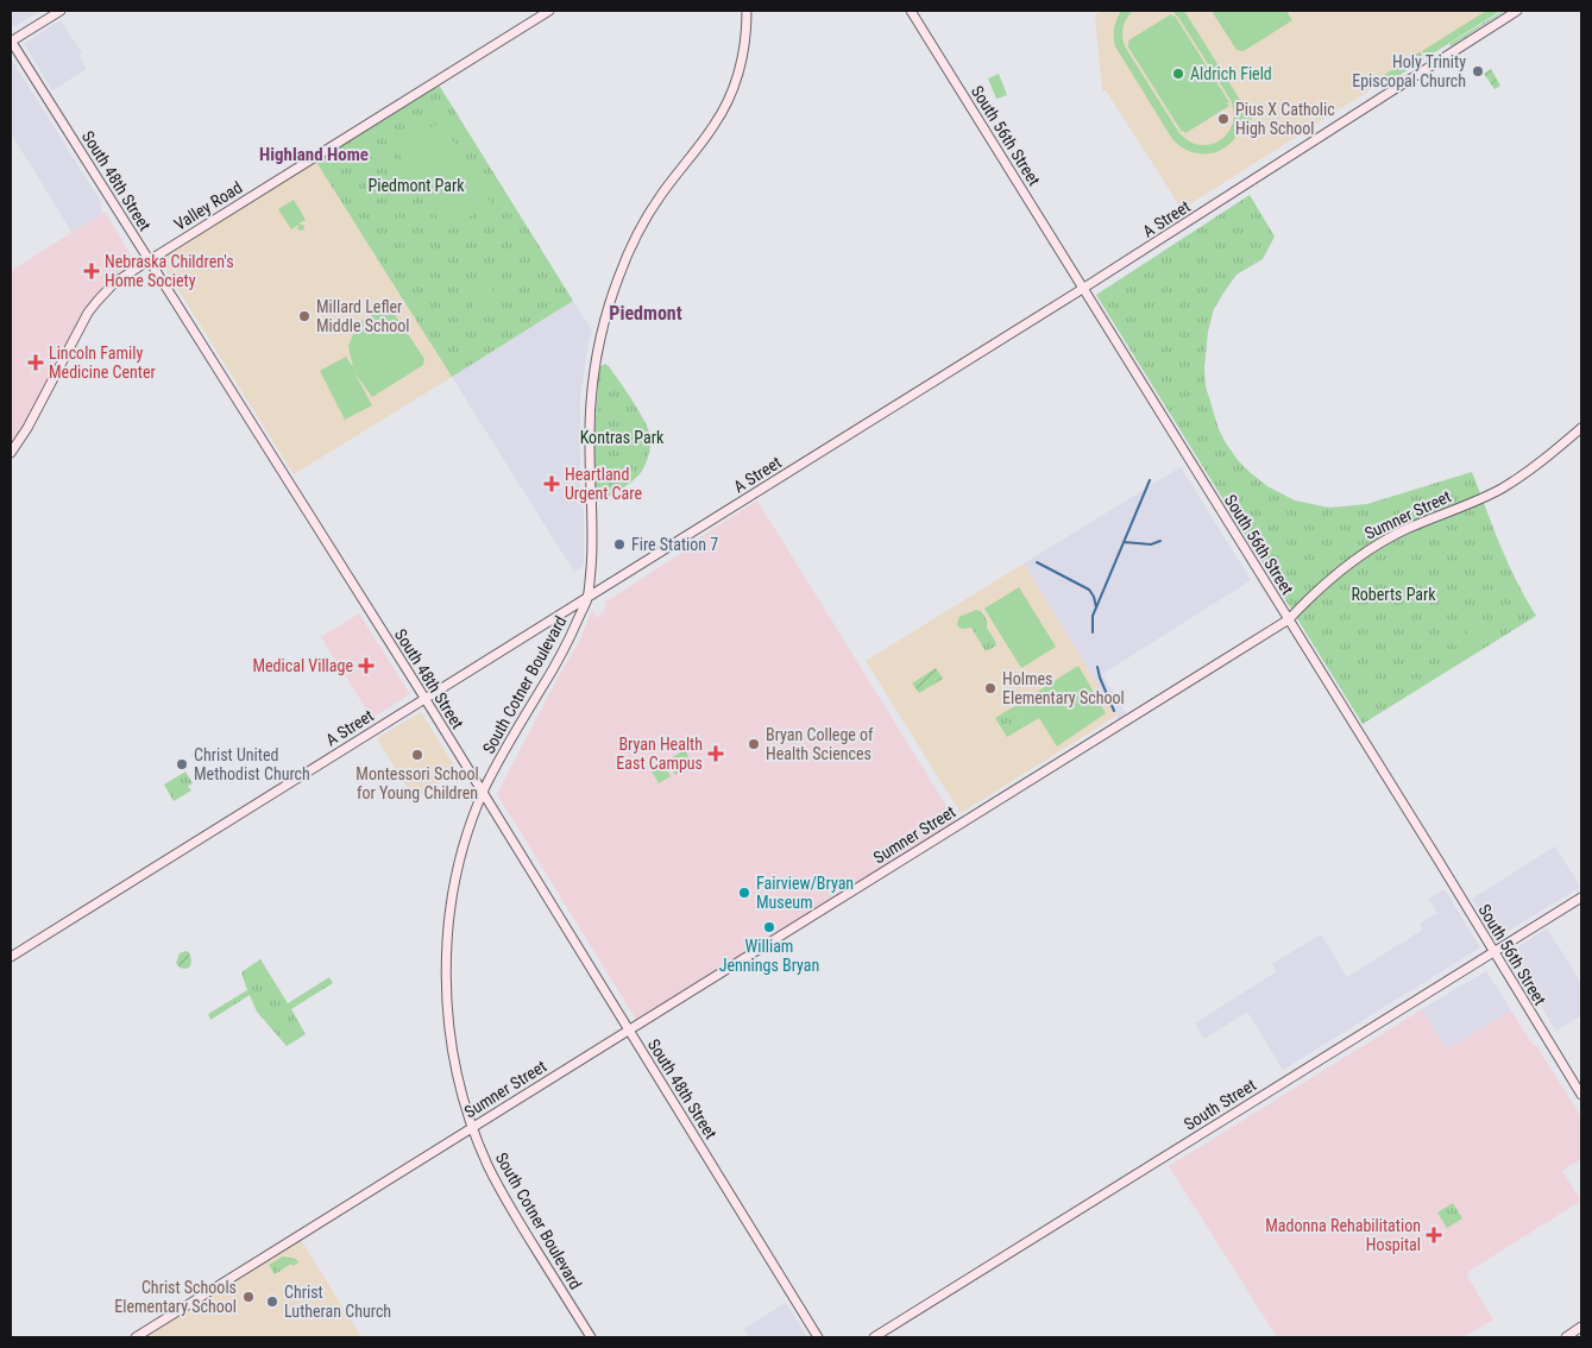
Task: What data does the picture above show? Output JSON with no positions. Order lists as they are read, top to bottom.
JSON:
{
  "streets": {
    "main road": [
      "South 56th Street",
      "South 48th Street",
      "Valley Road",
      "A Street",
      "Sumner Street",
      "South Cotner Boulevard",
      "South Street"
    ]
  },
  "crossings": [
    ["South 56th Street", "A Street"],
    ["South 56th Street", "Sumner Street"],
    ["South 56th Street", "South Street"],
    ["South 48th Street", "Valley Road"],
    ["South 48th Street", "A Street"],
    ["South 48th Street", "Sumner Street"],
    ["South 48th Street", "South Cotner Boulevard"],
    ["A Street", "South Cotner Boulevard"],
    ["Sumner Street", "South Cotner Boulevard"]
  ],
  "districts": ["Highland Home", "Piedmont"],
  "parks": ["Piedmont Park", "Kontras Park", "Roberts Park"],
  "places": {
    "other": [
      "Holy Trinity Episcopal Church",
      "Aldrich Field",
      "Pius X Catholic High School",
      "Millard Lefler Middle School",
      "Fire Station 7",
      "Holmes Elementary School",
      "Bryan College of Health Sciences",
      "Montessori School for Young Children",
      "Christ United Methodist Church",
      "Fairview/Bryan Museum",
      "William Jennings Bryan",
      "Christ Schools Elementary School",
      "Christ Lutheran Church"
    ],
    "health": [
      "Nebraska Children's Home Society",
      "Lincoln Family Medicine Center",
      "Heartland Urgent Care",
      "Medical Village",
      "Bryan Health East Campus",
      "Madonna Rehabilitation Hospital"
    ]
  }
}
